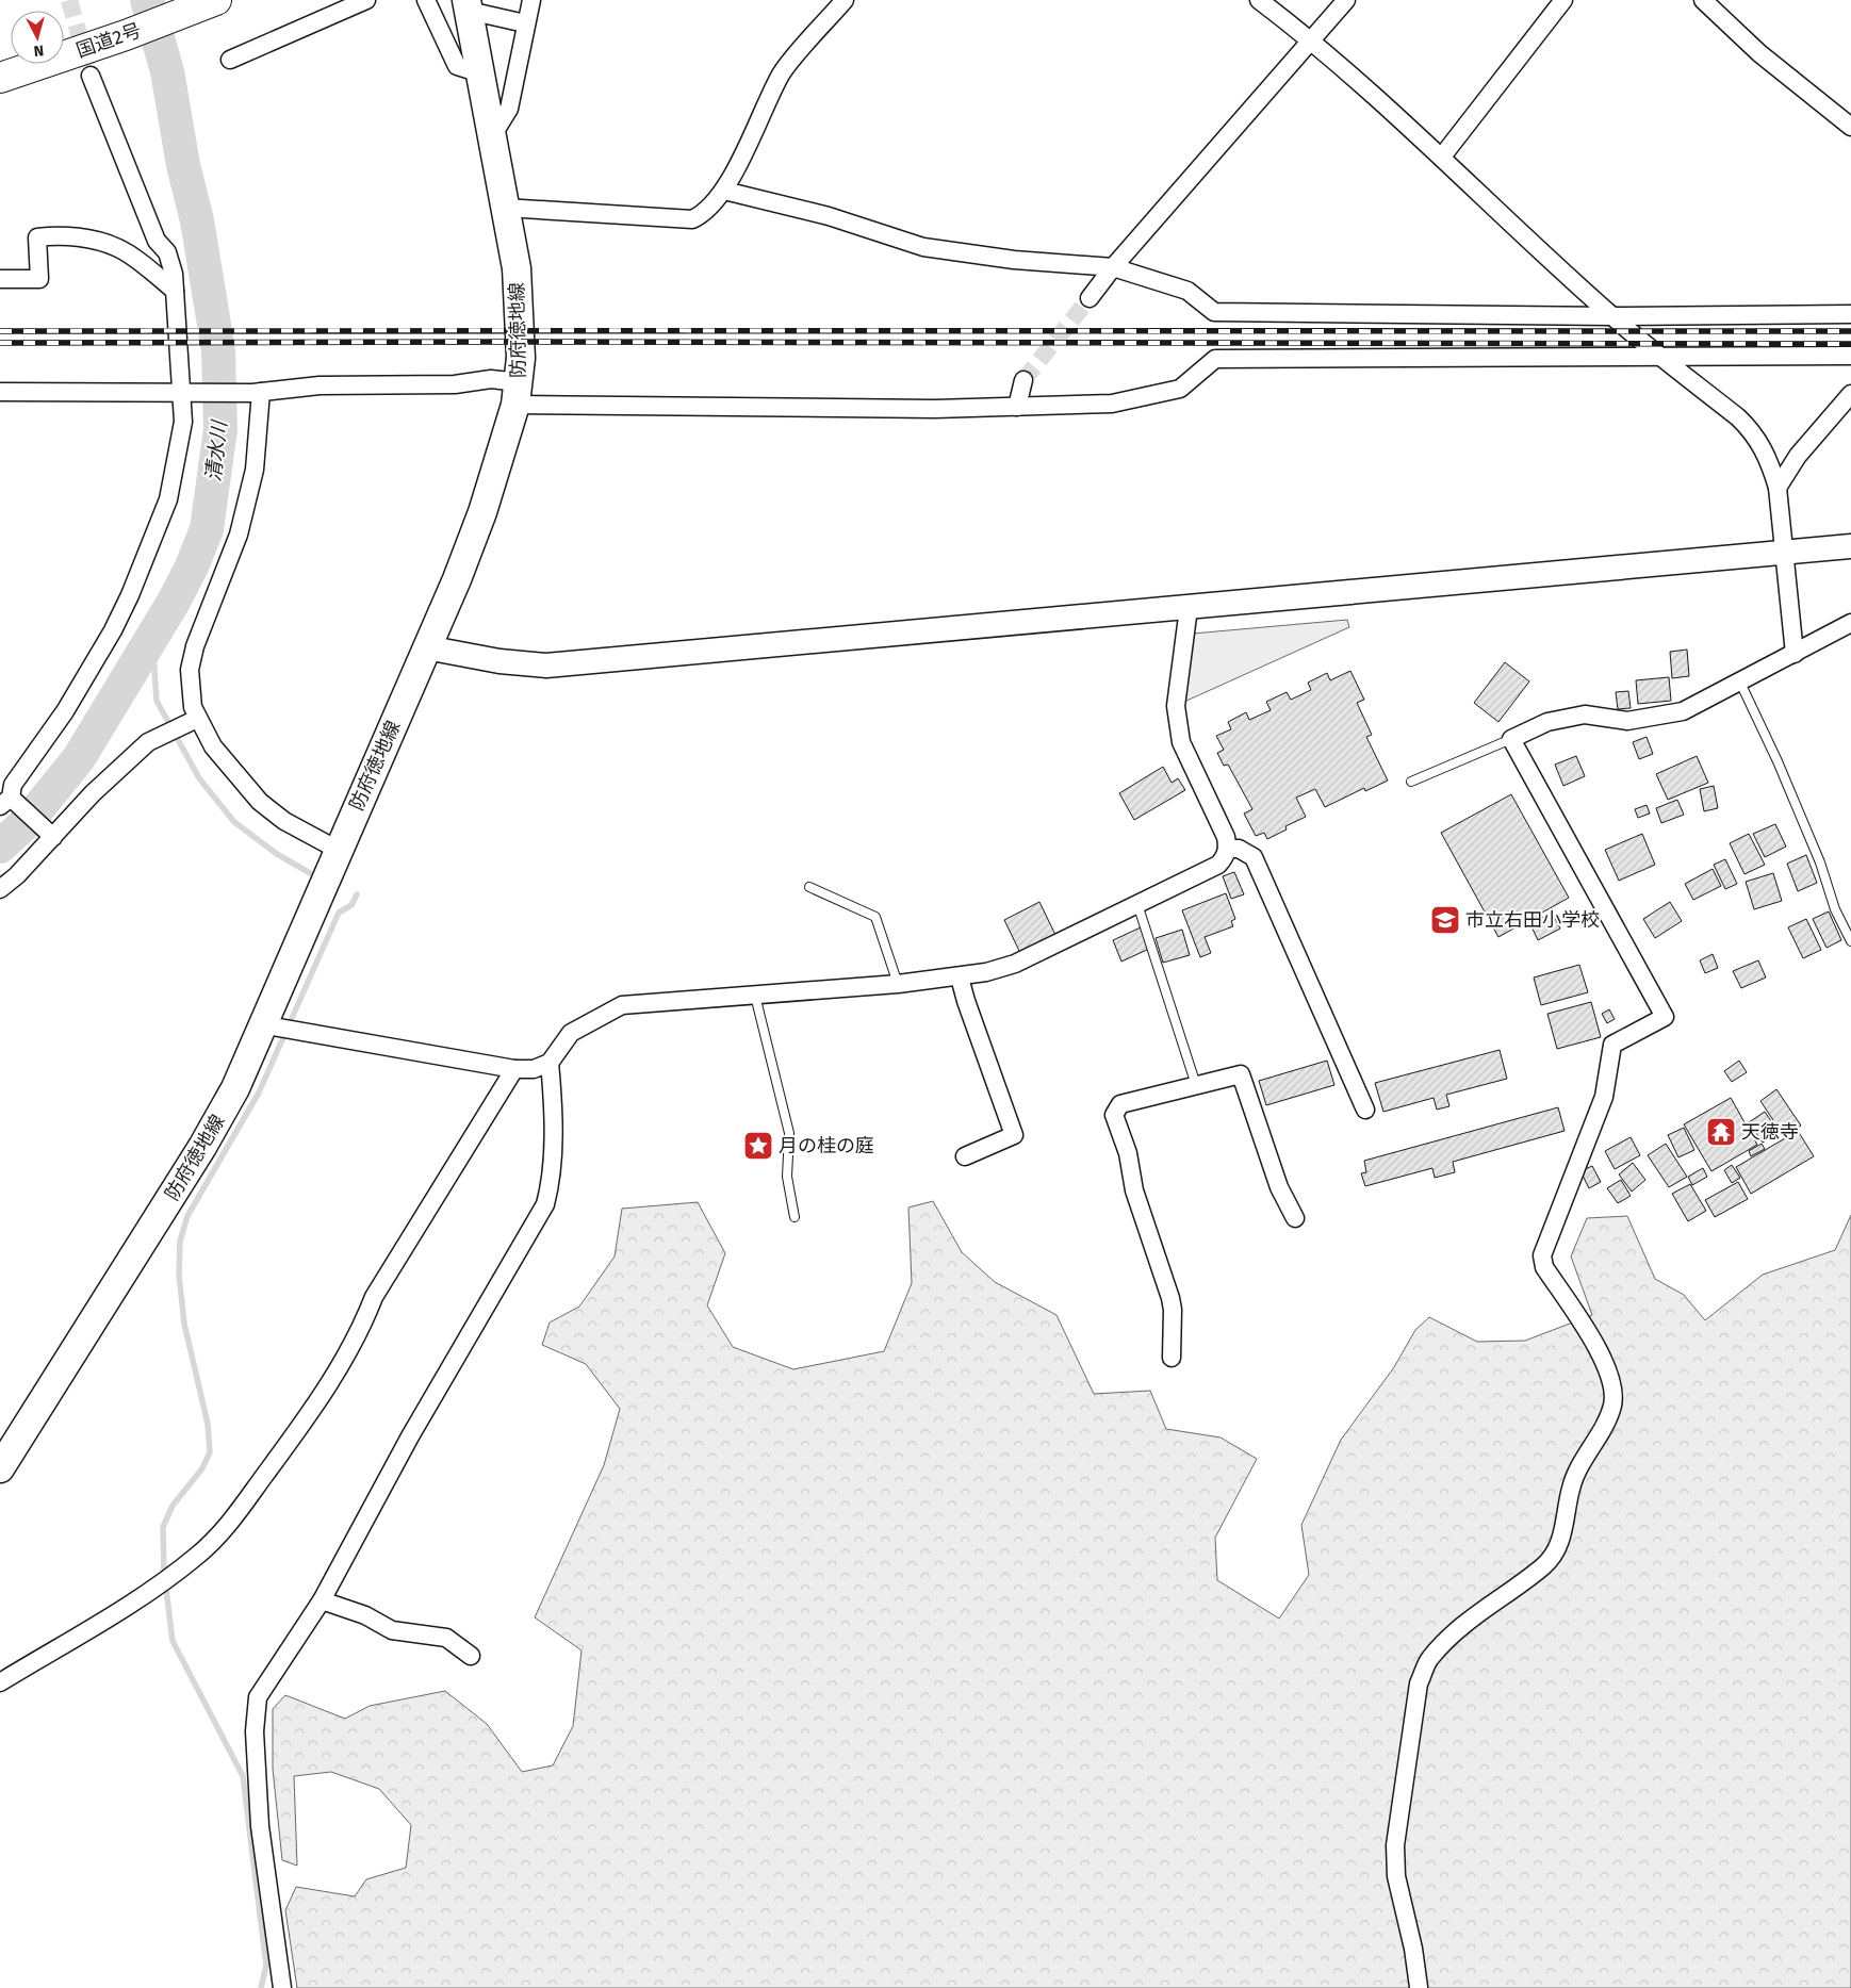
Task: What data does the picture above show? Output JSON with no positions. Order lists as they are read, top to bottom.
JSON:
{
  "streets": {
    "highway": ["国道2号"],
    "main road": ["防府徳地線"]
  },
  "water": ["清水川"],
  "places": {
    "school or university": ["市立右田小学校"],
    "temple": ["天徳寺"],
    "place": ["月の桂の庭"]
  },
  "north": "bottom"
}
